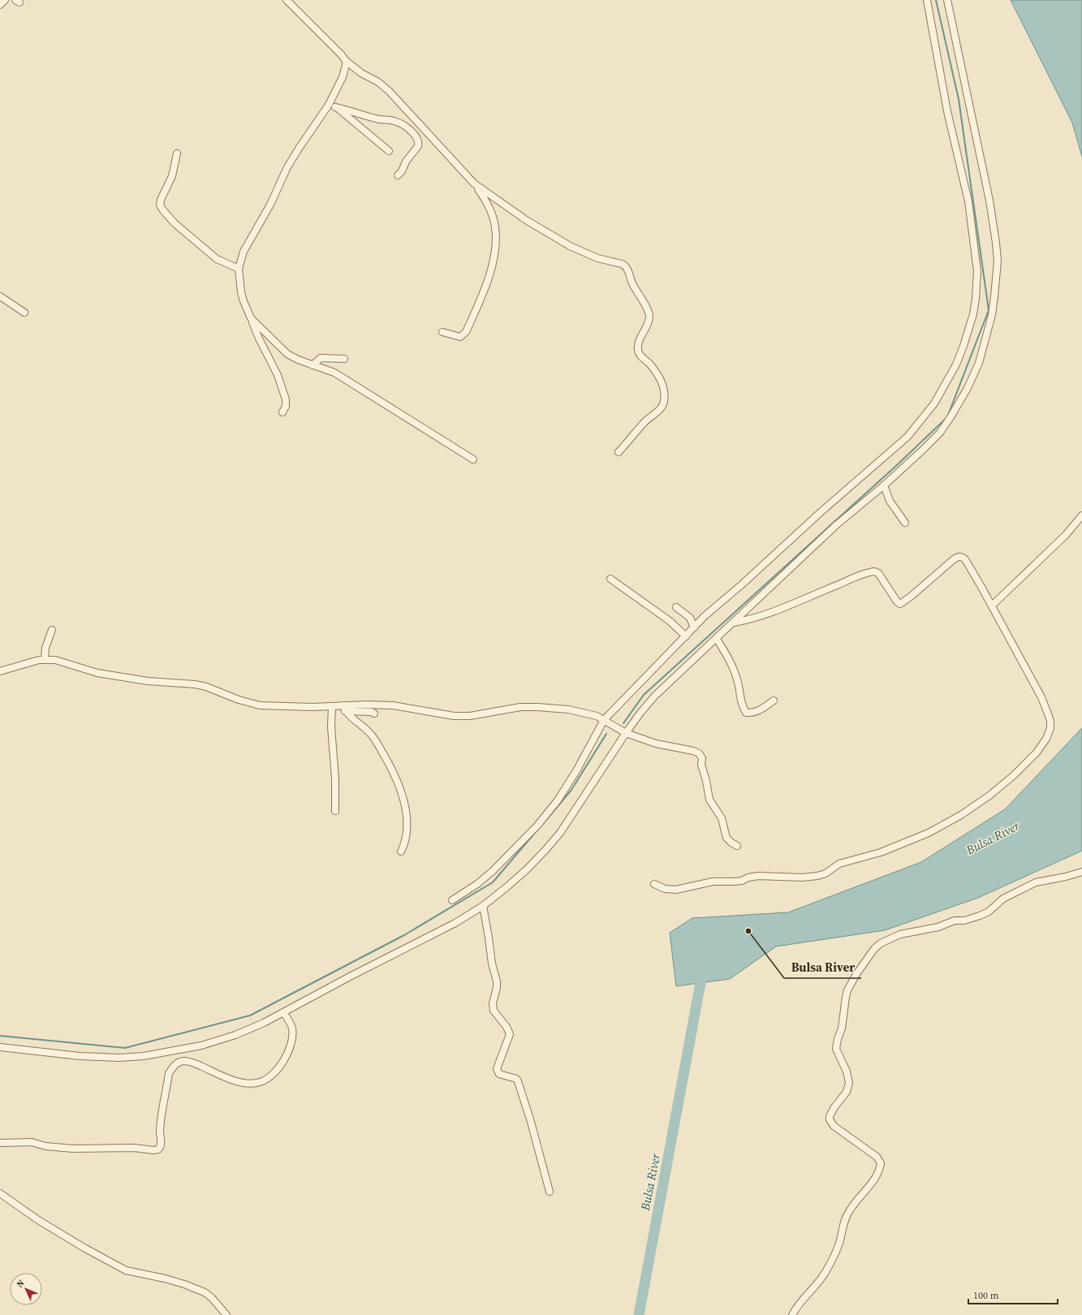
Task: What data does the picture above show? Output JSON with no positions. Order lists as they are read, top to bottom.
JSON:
{
  "water": ["Bulsa River"],
  "places": ["Bulsa River"],
  "scale_bar": "100 m",
  "north": "top left"
}
